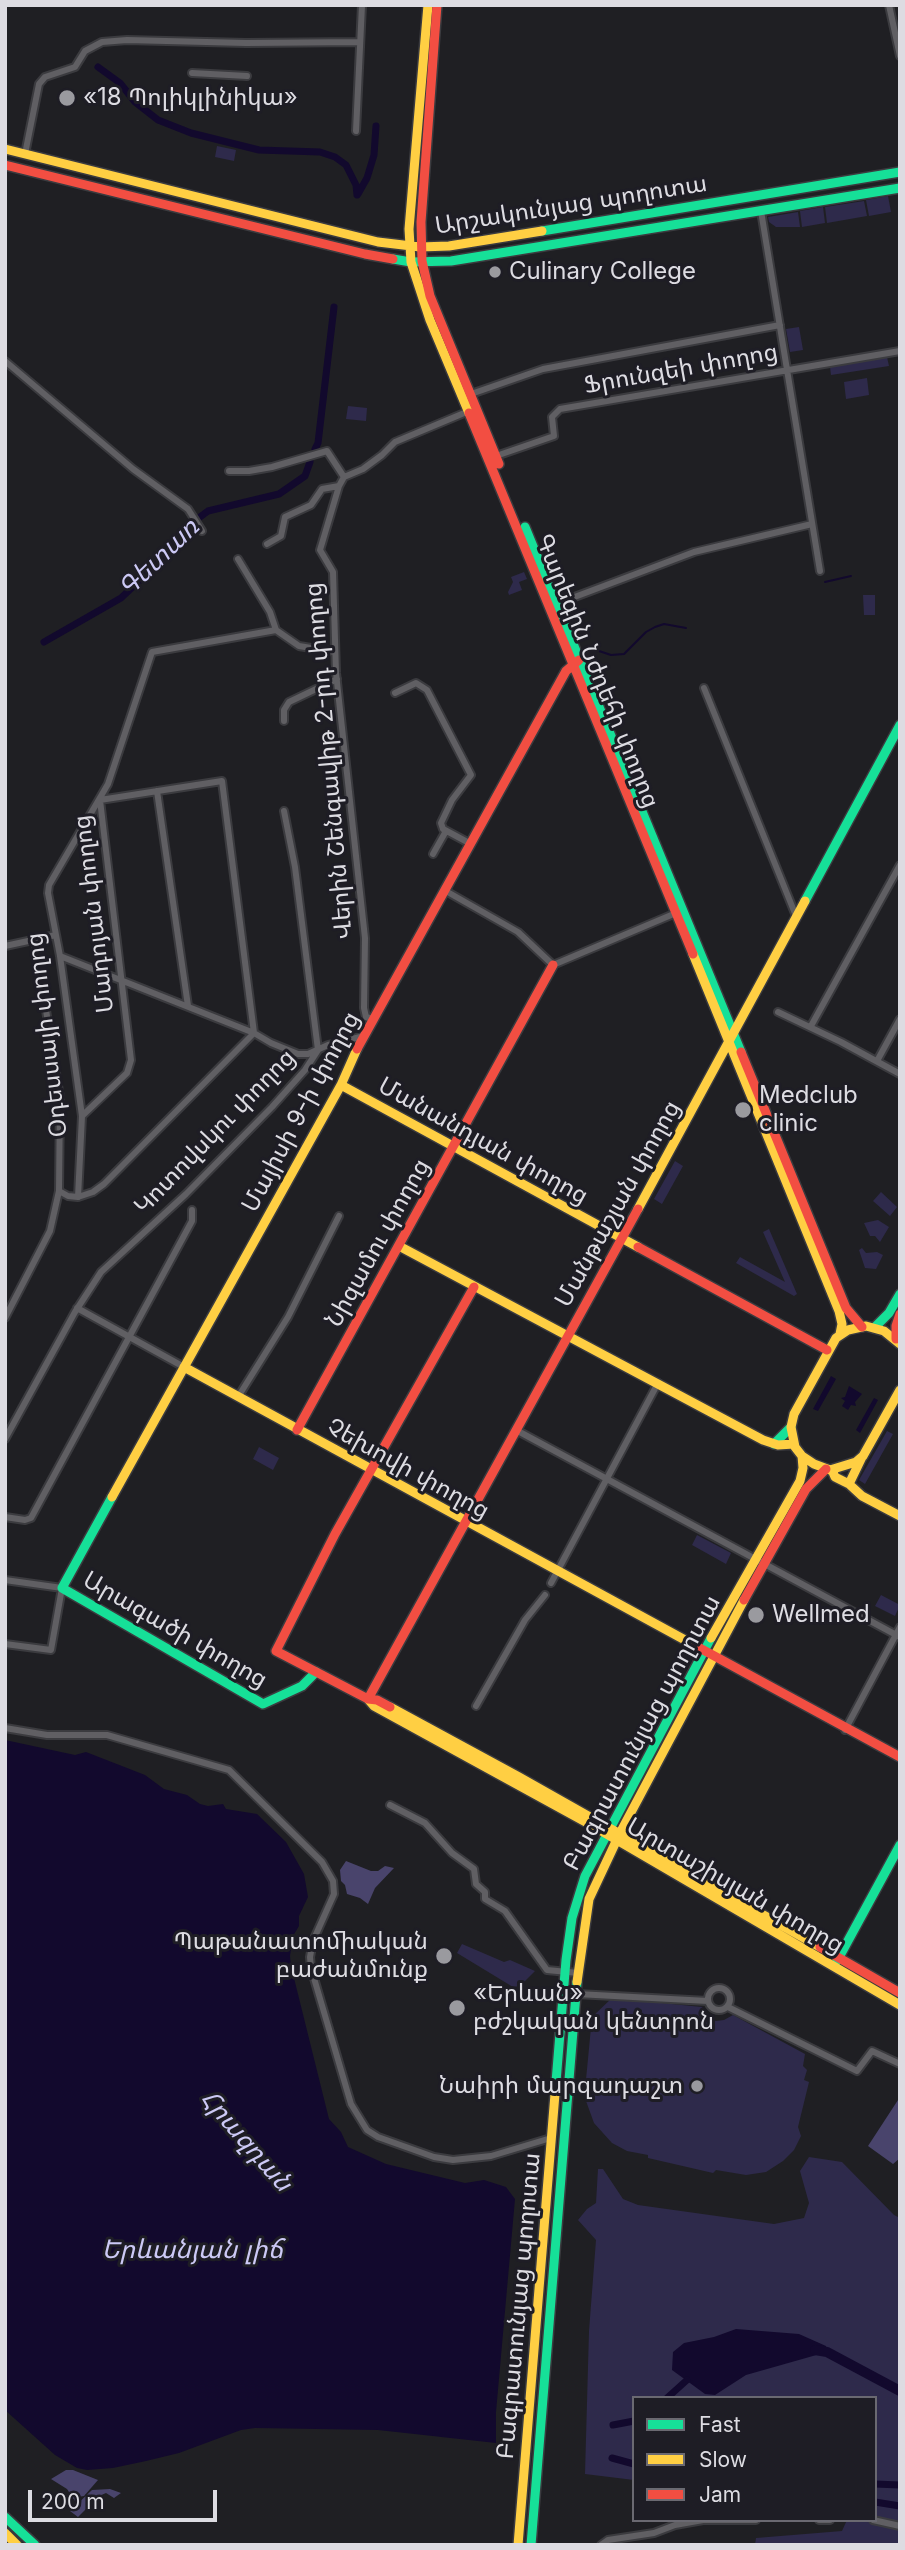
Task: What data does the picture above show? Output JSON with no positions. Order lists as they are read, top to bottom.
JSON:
{
  "streets": {
    "main road": [
      "Արշակունյաց պողոտա",
      "Գարեգին Նժդեհի փողոց",
      "Մայիսի 9-ի փողոց",
      "Մանանդյան փողոց",
      "Մանթաշյան փողոց",
      "Նիզամու փողոց",
      "Չեխովի փողոց",
      "Արագածի փողոց",
      "Բագրատունյաց պողոտա",
      "Արտաշիսյան փողոց"
    ],
    "street": [
      "Ֆրունզեի փողոց",
      "Վերին Շենգավիթ 2-րդ փողոց",
      "Մադոյան փողոց",
      "Օդեսսայի փողոց",
      "Կոտովսկու փողոց"
    ]
  },
  "crossings": [
    ["Արշակունյաց պողոտա", "Գարեգին Նժդեհի փողոց"],
    ["Ֆրունզեի փողոց", "Գարեգին Նժդեհի փողոց"],
    ["Գարեգին Նժդեհի փողոց", "Մայիսի 9-ի փողոց"],
    ["Գարեգին Նժդեհի փողոց", "Մանթաշյան փողոց"],
    ["Վերին Շենգավիթ 2-րդ փողոց", "Մայիսի 9-ի փողոց"],
    ["Մադոյան փողոց", "Օդեսսայի փողոց"],
    ["Մայիսի 9-ի փողոց", "Մանանդյան փողոց"],
    ["Մայիսի 9-ի փողոց", "Չեխովի փողոց"],
    ["Մայիսի 9-ի փողոց", "Արագածի փողոց"],
    ["Կոտովսկու փողոց", "Չեխովի փողոց"],
    ["Մանանդյան փողոց", "Մանթաշյան փողոց"],
    ["Մանանդյան փողոց", "Նիզամու փողոց"],
    ["Մանթաշյան փողոց", "Չեխովի փողոց"],
    ["Մանթաշյան փողոց", "Արտաշիսյան փողոց"],
    ["Նիզամու փողոց", "Չեխովի փողոց"],
    ["Չեխովի փողոց", "Բագրատունյաց պողոտա"],
    ["Չեխովի փողոց", "Արտաշիսյան փողոց"],
    ["Արագածի փողոց", "Արտաշիսյան փողոց"],
    ["Բագրատունյաց պողոտա", "Արտաշիսյան փողոց"]
  ],
  "water": ["Գետառ", "Հրազդան", "Երևանյան լիճ"],
  "places": [
    "«18 Պոլիկլինիկա»",
    "Culinary College",
    "Medclub clinic",
    "Wellmed",
    "Պաթանատոմիական բաժանմունք",
    "«Երևան» բժշկական կենտրոն",
    "Նաիրի մարզադաշտ"
  ],
  "legend": ["Fast", "Slow", "Jam"],
  "scale_bar": "200 m"
}
